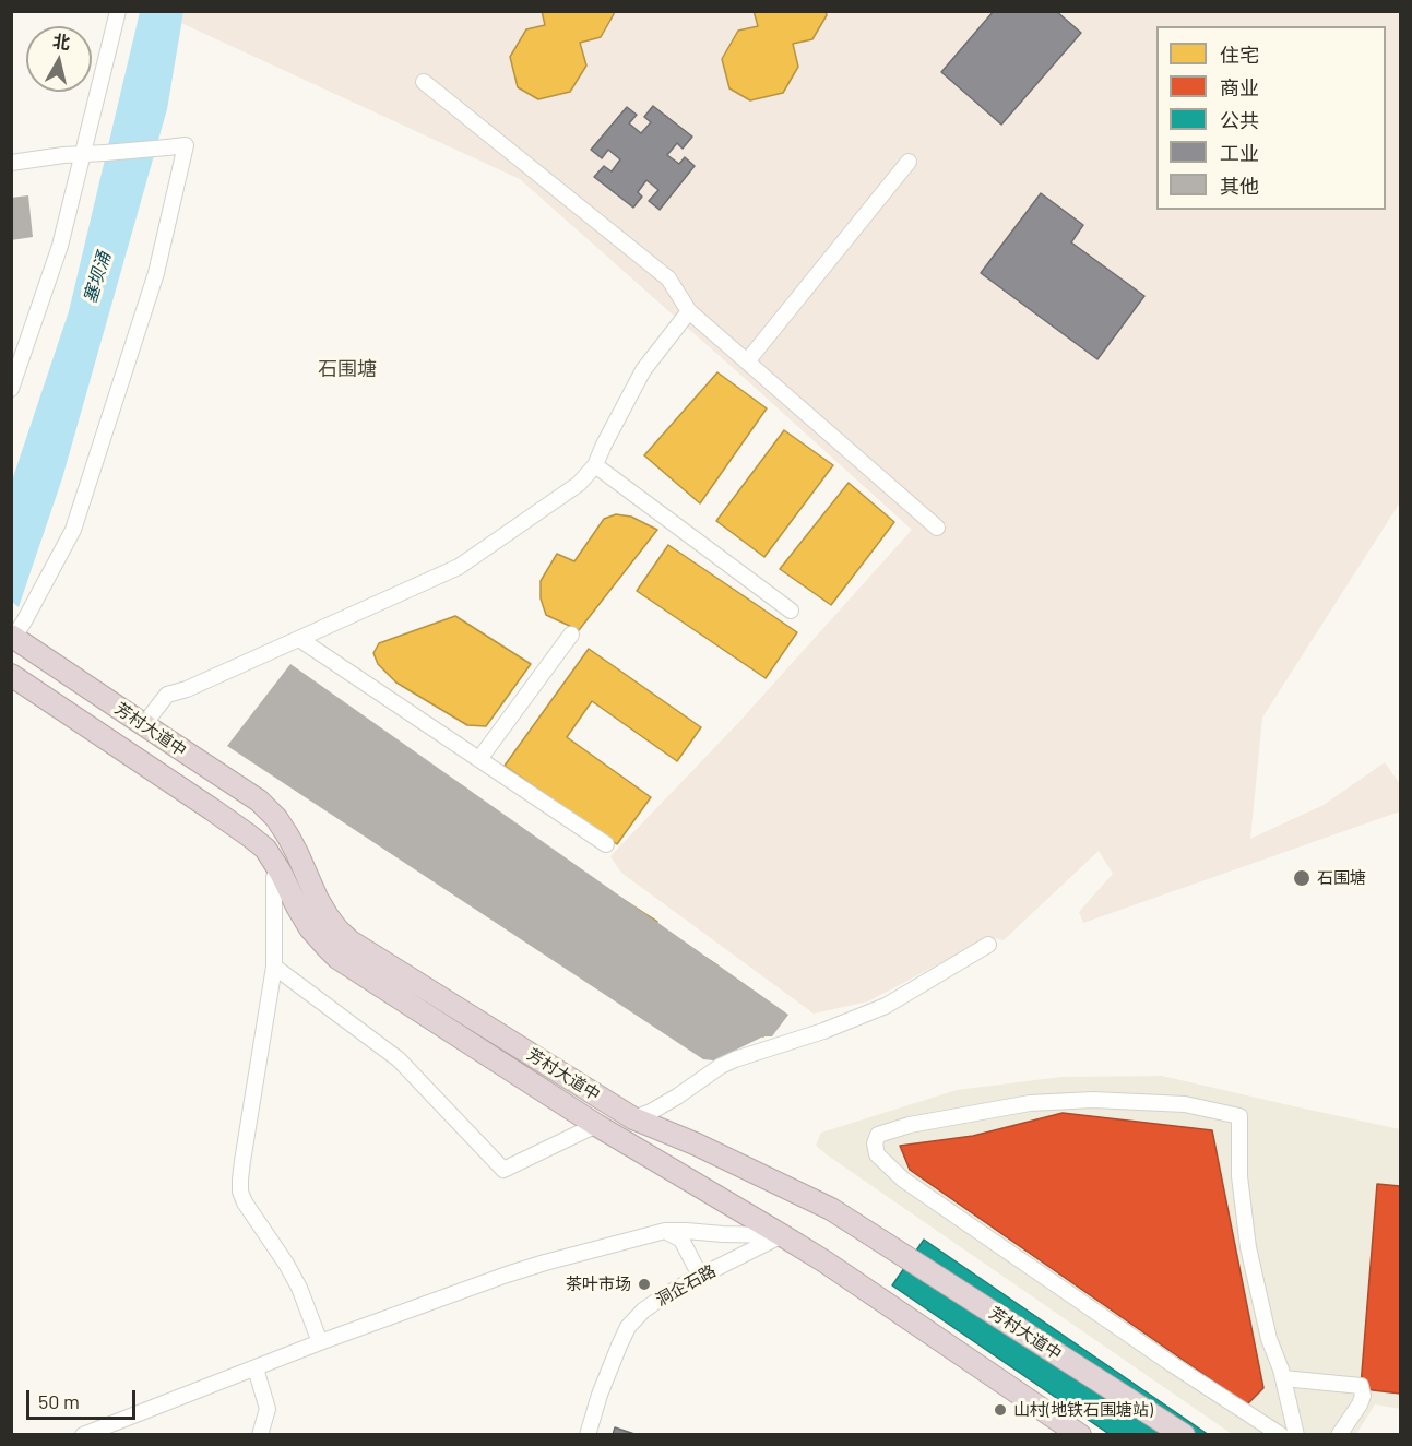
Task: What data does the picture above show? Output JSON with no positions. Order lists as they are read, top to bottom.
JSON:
{
  "streets": {
    "highway": ["芳村大道中"],
    "street": ["洞企石路"]
  },
  "crossings": [
    ["芳村大道中", "洞企石路"]
  ],
  "districts": ["石围塘"],
  "water": ["塞坝涌"],
  "places": ["石围塘", "茶叶市场", "山村(地铁石围塘站)"],
  "legend": [
    "住宅",
    "商业",
    "公共",
    "工业",
    "其他"
  ],
  "scale_bar": "50 m",
  "north": "top"
}
